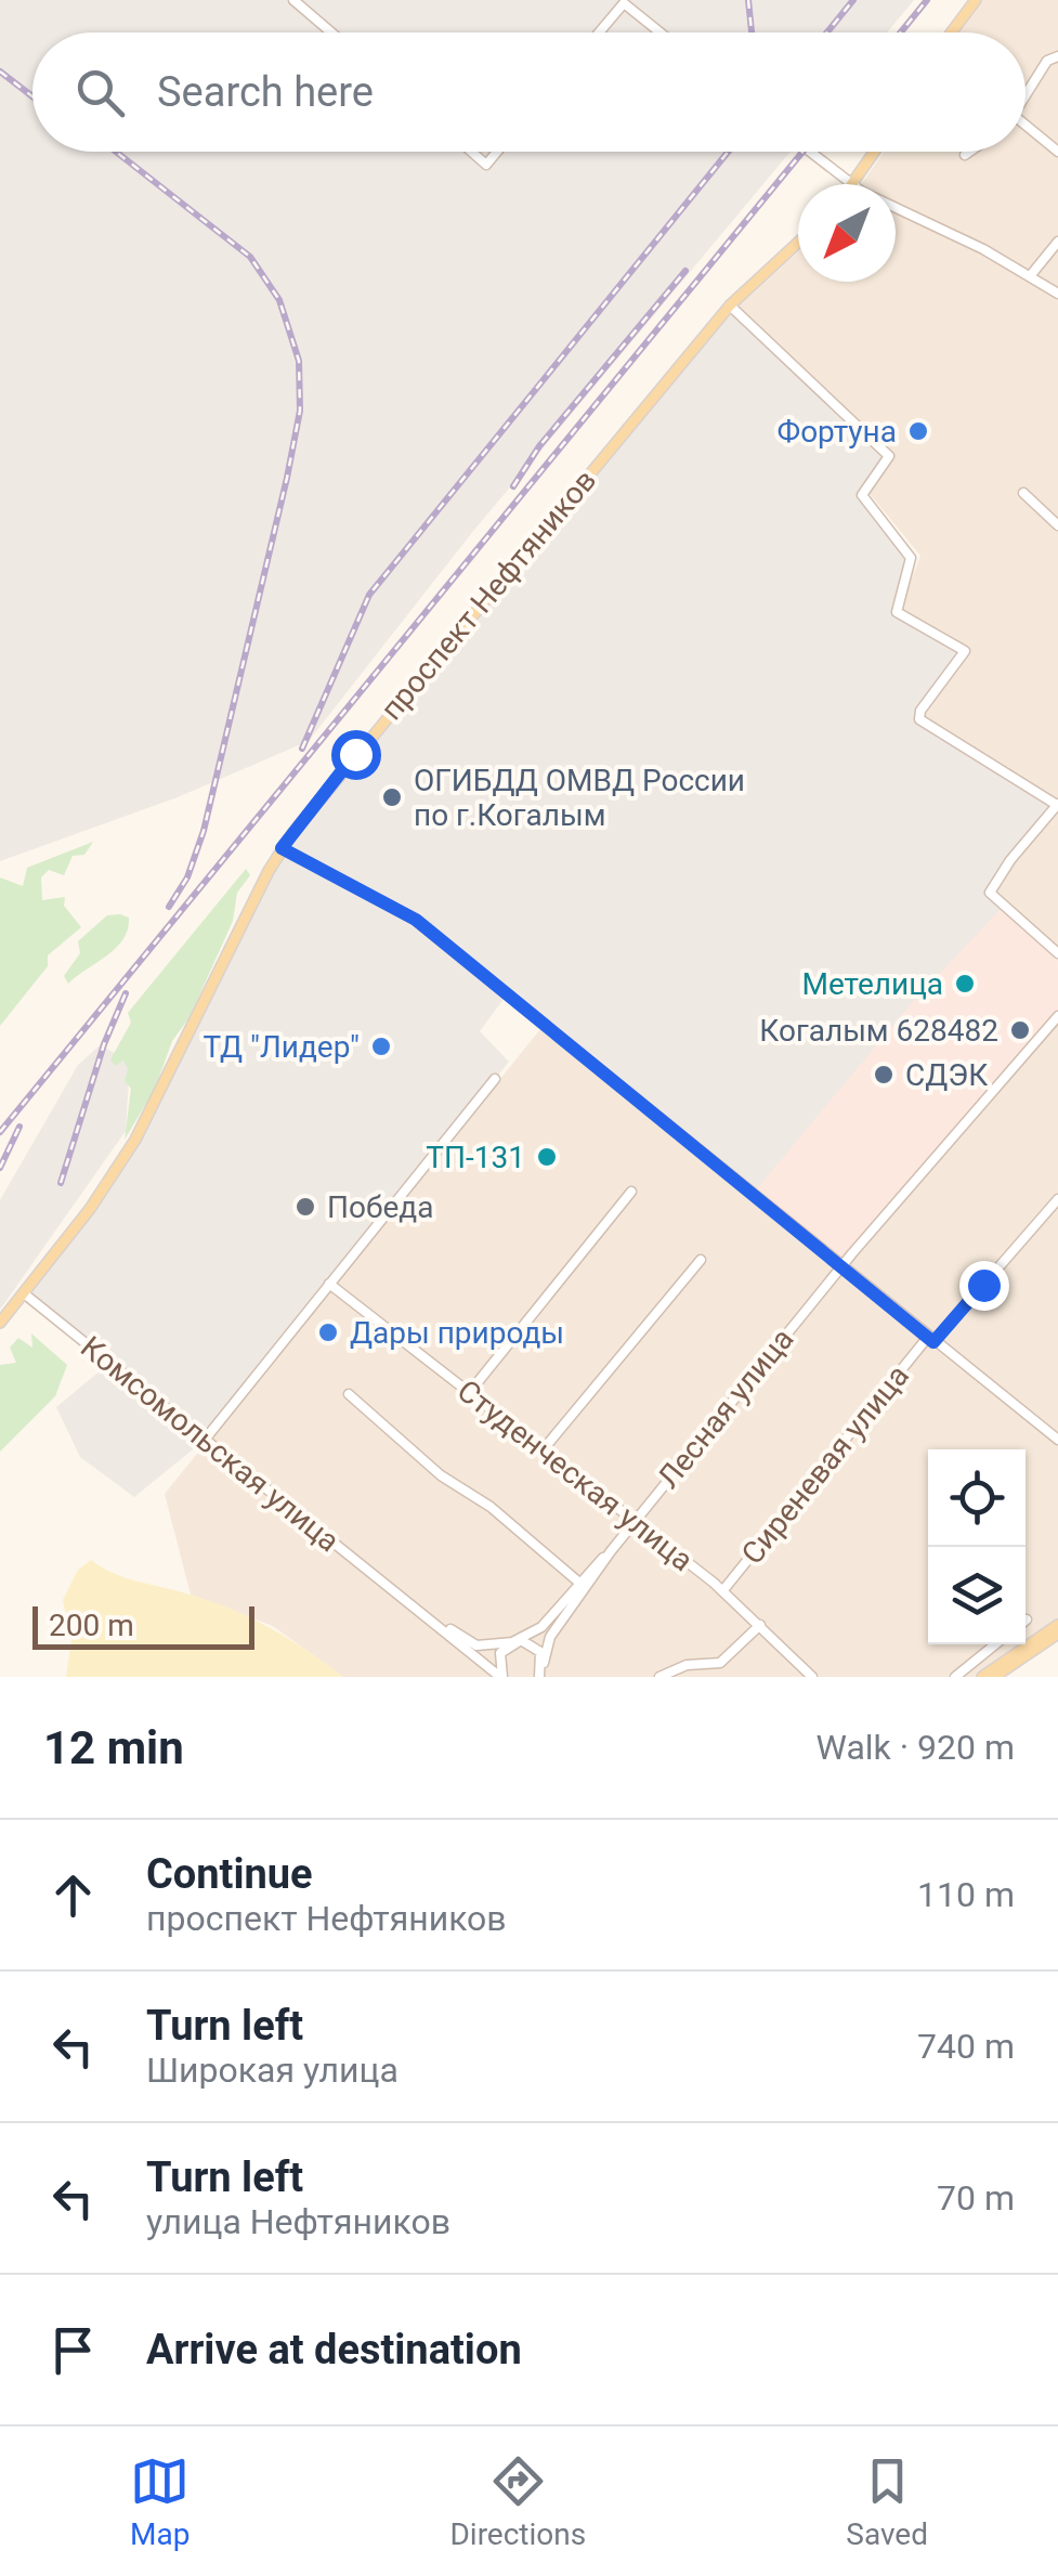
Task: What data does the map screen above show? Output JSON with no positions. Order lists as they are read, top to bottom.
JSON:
{
  "streets": {
    "main road": ["проспект Нефтяников"],
    "street": [
      "Лесная улица",
      "Комсомольская улица",
      "Сиреневая улица",
      "Студенческая улица"
    ]
  },
  "crossings": [
    ["проспект Нефтяников", "Комсомольская улица"],
    ["Лесная улица", "Комсомольская улица"],
    ["Лесная улица", "Студенческая улица"],
    ["Сиреневая улица", "Студенческая улица"]
  ],
  "places": [
    "Фортуна",
    "ОГИБДД ОМВД России по г.Когалым",
    "Метелица",
    "Когалым 628482",
    "ТД \"Лидер\"",
    "СДЭК",
    "ТП-131",
    "Победа",
    "Дары природы"
  ],
  "scale_bar": "200 m",
  "north": "bottom left",
  "page": {
    "search": "Search here",
    "scale": "200 m",
    "heading": ["12 min", "Walk · 920 m"],
    "list": [
      ["Continue", "проспект Нефтяников", "110 m"],
      ["Turn left", "Широкая улица", "740 m"],
      ["Turn left", "улица Нефтяников", "70 m"],
      "Arrive at destination"
    ],
    "nav": ["Map", "Directions", "Saved"]
  }
}
